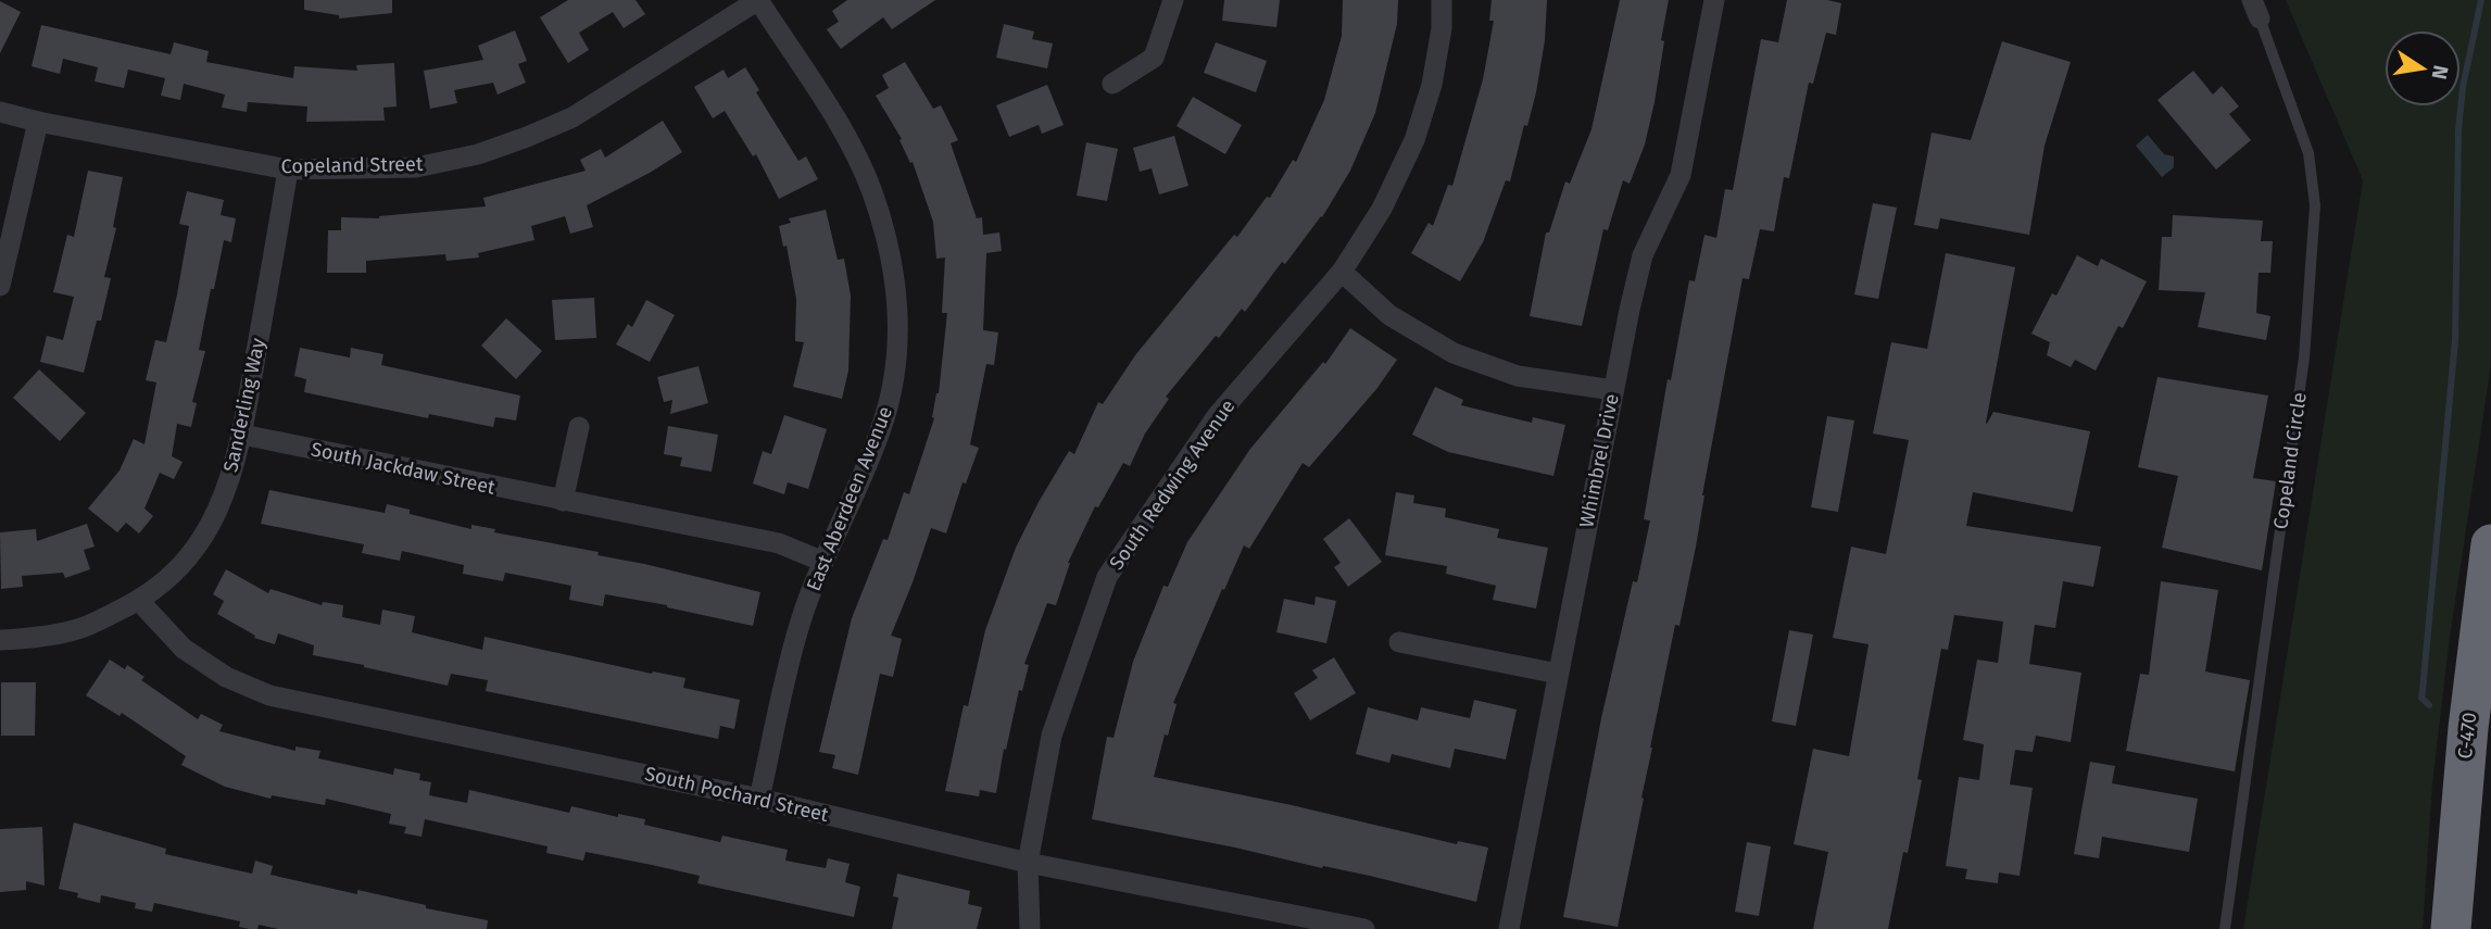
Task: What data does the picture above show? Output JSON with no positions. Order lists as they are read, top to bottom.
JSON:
{
  "streets": {
    "highway": ["C-470"],
    "street": [
      "Copeland Street",
      "Sanderling Way",
      "Whimbrel Drive",
      "South Jackdaw Street",
      "South Redwing Avenue",
      "East Aberdeen Avenue",
      "South Pochard Street"
    ],
    "lane": ["Copeland Circle"]
  },
  "crossings": [
    ["Copeland Street", "Sanderling Way"],
    ["Copeland Street", "East Aberdeen Avenue"],
    ["Sanderling Way", "South Jackdaw Street"],
    ["Sanderling Way", "South Pochard Street"],
    ["South Jackdaw Street", "East Aberdeen Avenue"],
    ["South Redwing Avenue", "South Pochard Street"],
    ["East Aberdeen Avenue", "South Pochard Street"]
  ],
  "north": "right"
}
